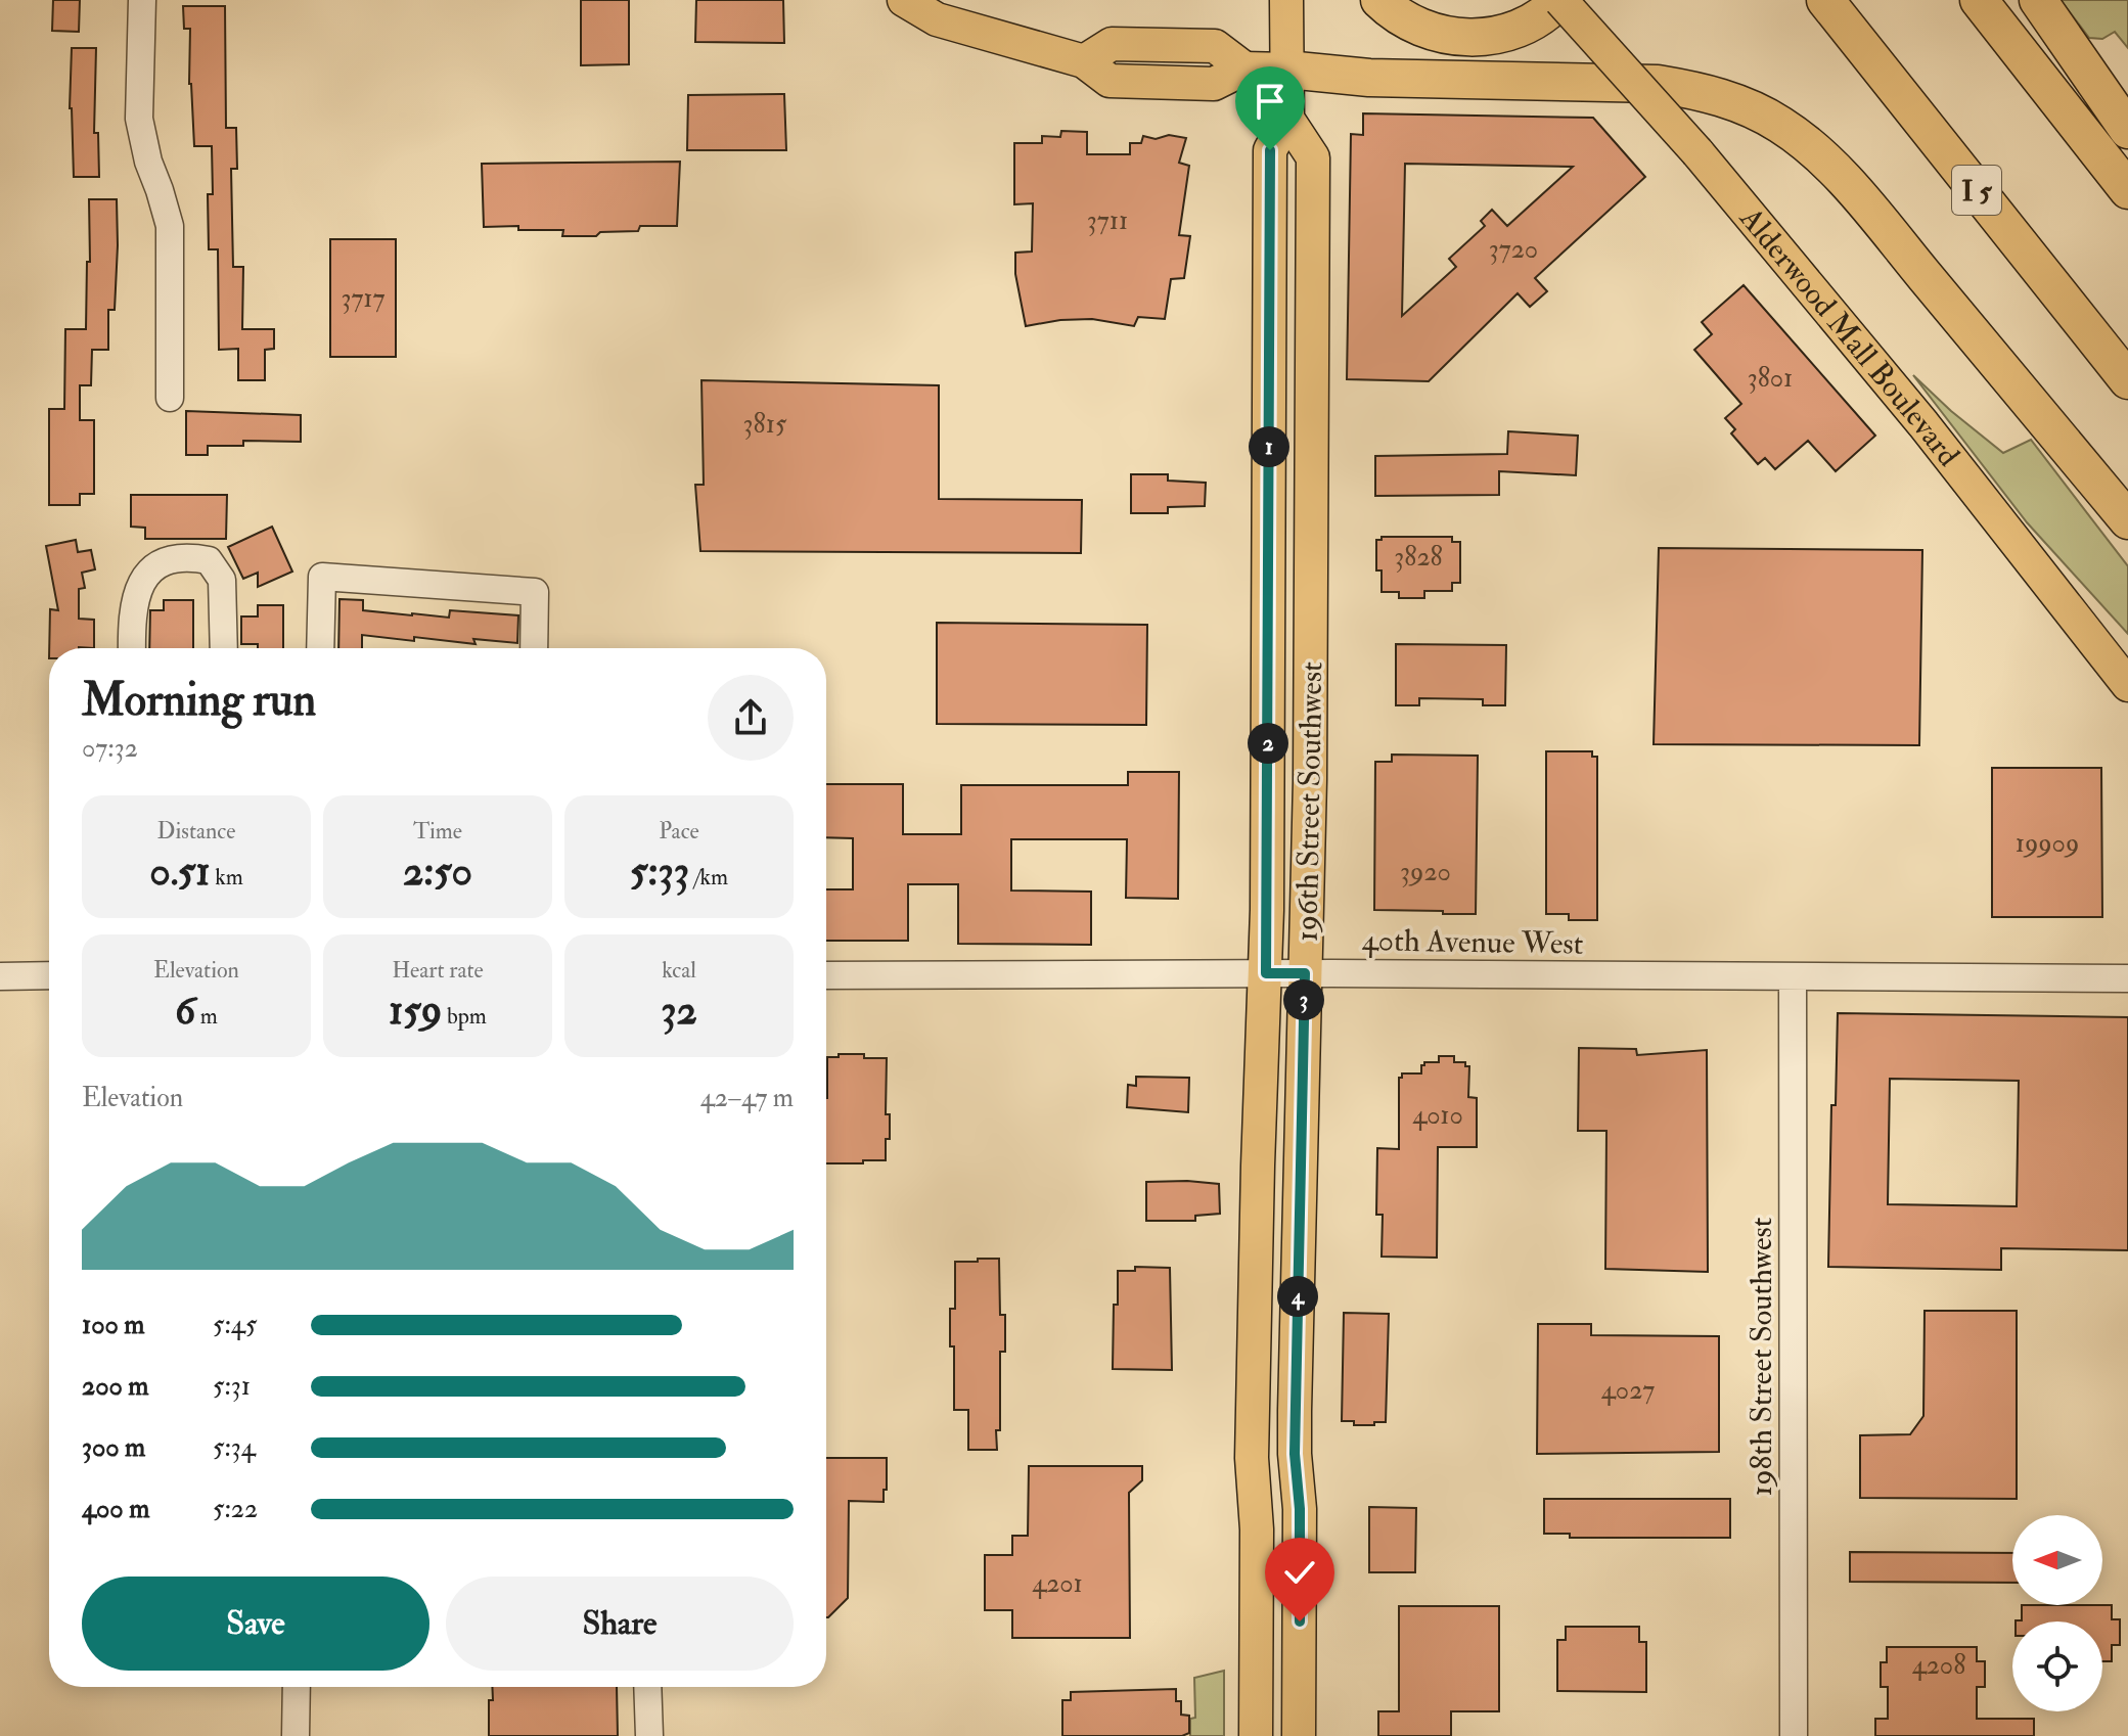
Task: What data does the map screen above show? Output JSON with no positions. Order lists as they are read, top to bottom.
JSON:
{
  "streets": {
    "highway": ["I 5"],
    "main road": ["Alderwood Mall Boulevard", "196th Street Southwest"],
    "street": ["40th Avenue West", "198th Street Southwest"]
  },
  "crossings": [
    ["196th Street Southwest", "40th Avenue West"],
    ["40th Avenue West", "198th Street Southwest"]
  ],
  "house_numbers": [
    "3711",
    "3720",
    "3717",
    "3801",
    "3815",
    "3828",
    "19909",
    "3920",
    "4010",
    "4027",
    "4201",
    "4208"
  ],
  "north": "left",
  "page": {
    "pins": [
      "1",
      "2",
      "3",
      "4"
    ],
    "heading": ["Morning run", "07:32"],
    "stats": [
      ["Distance", "0.51 km"],
      ["Time", "2:50"],
      ["Pace", "5:33 /km"],
      ["Elevation", "6 m"],
      ["Heart rate", "159 bpm"],
      ["kcal", "32"]
    ],
    "chart": ["Elevation", "42–47 m"],
    "list": [
      {
        "name": "100 m",
        "note": "5:45"
      },
      {
        "name": "200 m",
        "note": "5:31"
      },
      {
        "name": "300 m",
        "note": "5:34"
      },
      {
        "name": "400 m",
        "note": "5:22"
      }
    ],
    "buttons": ["Save", "Share"]
  }
}
